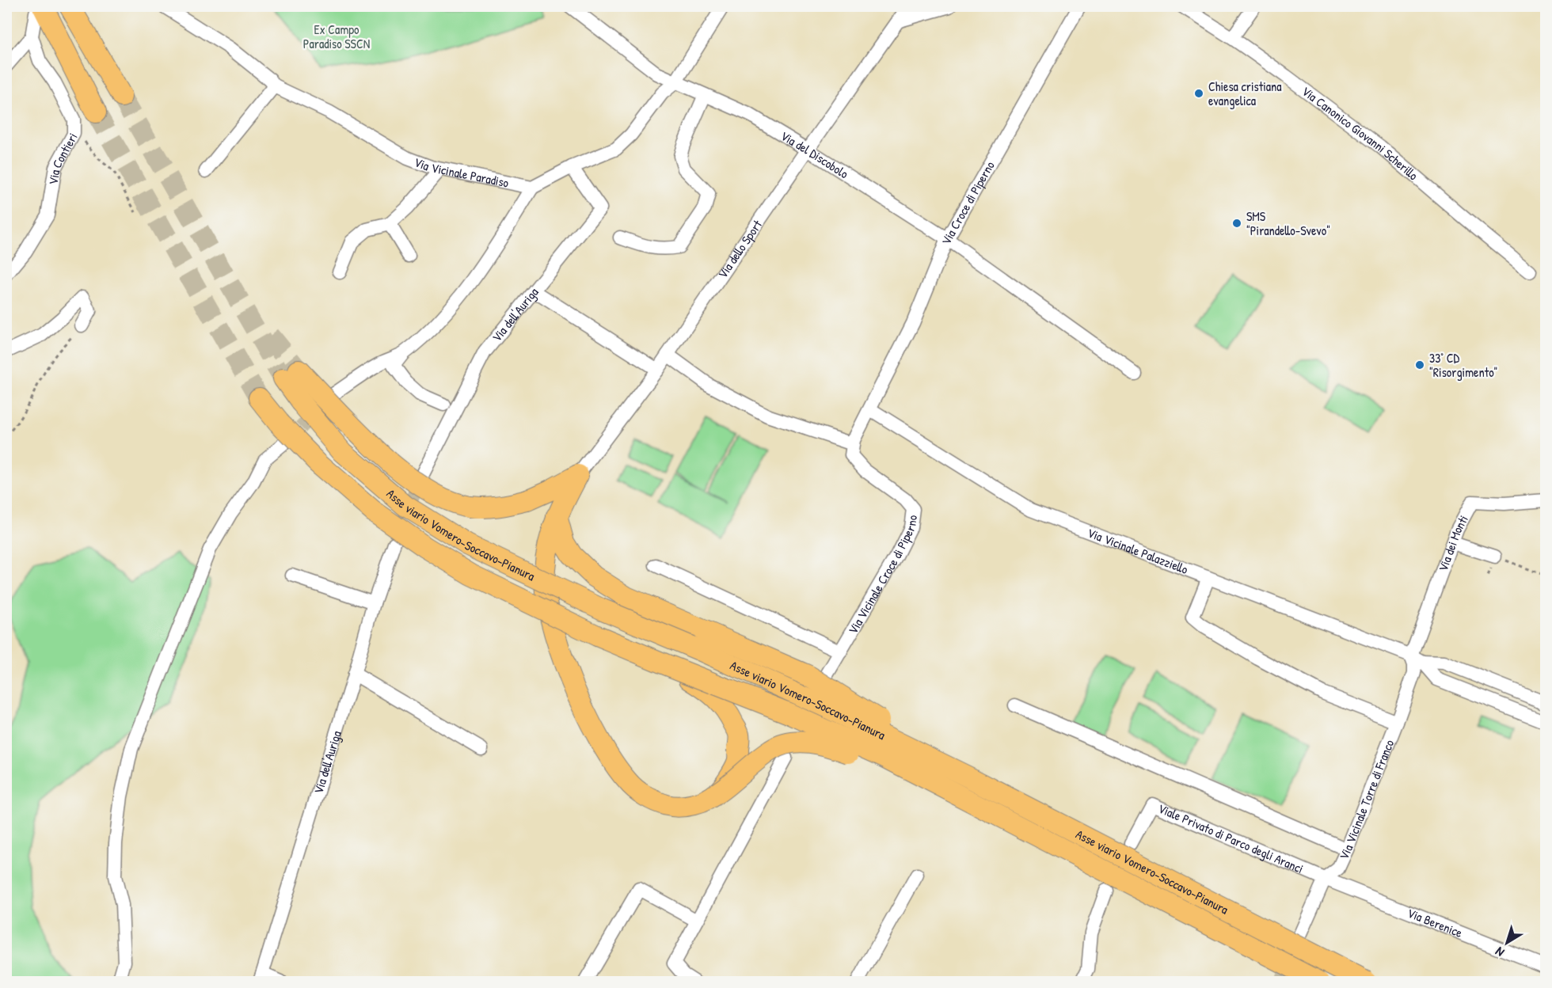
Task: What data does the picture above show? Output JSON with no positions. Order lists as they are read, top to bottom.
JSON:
{
  "streets": {
    "highway": ["Asse viario Vomero-Soccavo-Pianura"],
    "street": [
      "Via Canonico Giovanni Scherillo",
      "Via del Discobolo",
      "Via Contieri",
      "Via Vicinale Paradiso",
      "Via Croce di Piperno",
      "Via dello Sport",
      "Via dell'Auriga",
      "Via dei Monti",
      "Via Vicinale Palazziello",
      "Via Vicinale Croce di Piperno",
      "Via Vicinale Torre di Franco",
      "Viale Privato di Parco degli Aranci",
      "Via Berenice"
    ]
  },
  "crossings": [
    ["Via del Discobolo", "Via Croce di Piperno"],
    ["Via del Discobolo", "Via dello Sport"],
    ["Via Croce di Piperno", "Via Vicinale Palazziello"],
    ["Via dei Monti", "Via Vicinale Palazziello"],
    ["Via dei Monti", "Via Vicinale Torre di Franco"],
    ["Via Vicinale Palazziello", "Via Vicinale Torre di Franco"],
    ["Via Vicinale Torre di Franco", "Viale Privato di Parco degli Aranci"],
    ["Via Vicinale Torre di Franco", "Via Berenice"],
    ["Viale Privato di Parco degli Aranci", "Via Berenice"]
  ],
  "parks": ["Ex Campo Paradiso SSCN"],
  "places": ["Chiesa cristiana evangelica", "SMS \"Pirandello-Svevo\"", "33° CD \"Risorgimento\""],
  "north": "bottom left"
}
